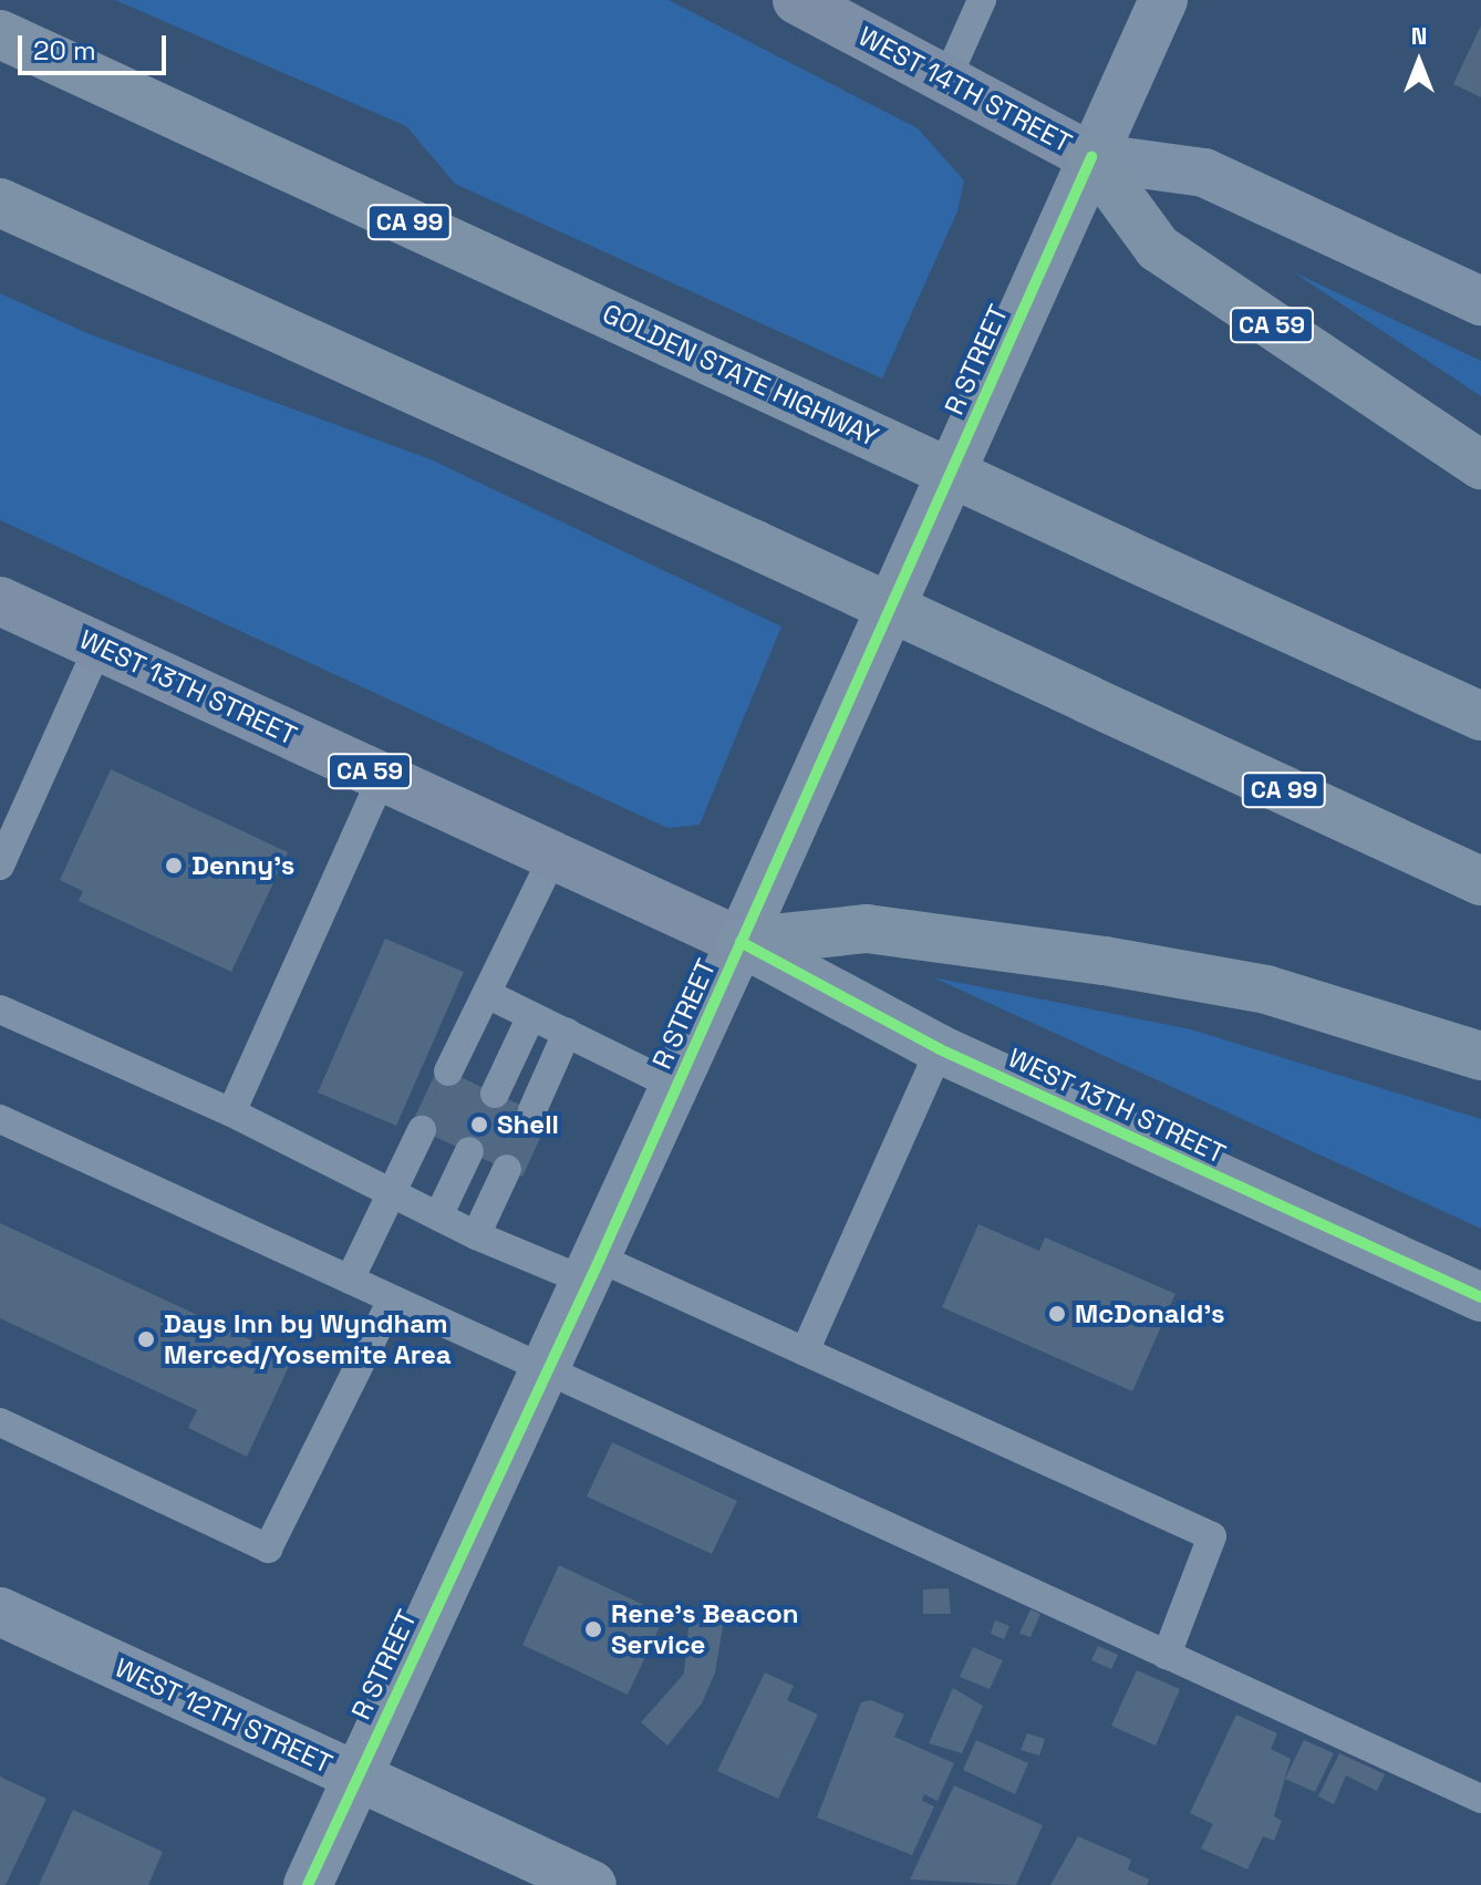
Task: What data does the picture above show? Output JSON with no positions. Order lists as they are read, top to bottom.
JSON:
{
  "streets": {
    "highway": ["CA 99", "CA 59", "GOLDEN STATE HIGHWAY"],
    "main road": ["WEST 14TH STREET", "WEST 13TH STREET"],
    "street": ["R STREET", "WEST 12TH STREET"]
  },
  "crossings": [
    ["WEST 14TH STREET", "CA 59"],
    ["WEST 14TH STREET", "R STREET"],
    ["CA 59", "R STREET"],
    ["R STREET", "WEST 13TH STREET"],
    ["R STREET", "WEST 12TH STREET"]
  ],
  "places": [
    "Denny's",
    "Shell",
    "McDonald's",
    "Days Inn by Wyndham Merced/Yosemite Area",
    "Rene's Beacon Service"
  ],
  "scale_bar": "20 m",
  "north": "top"
}
